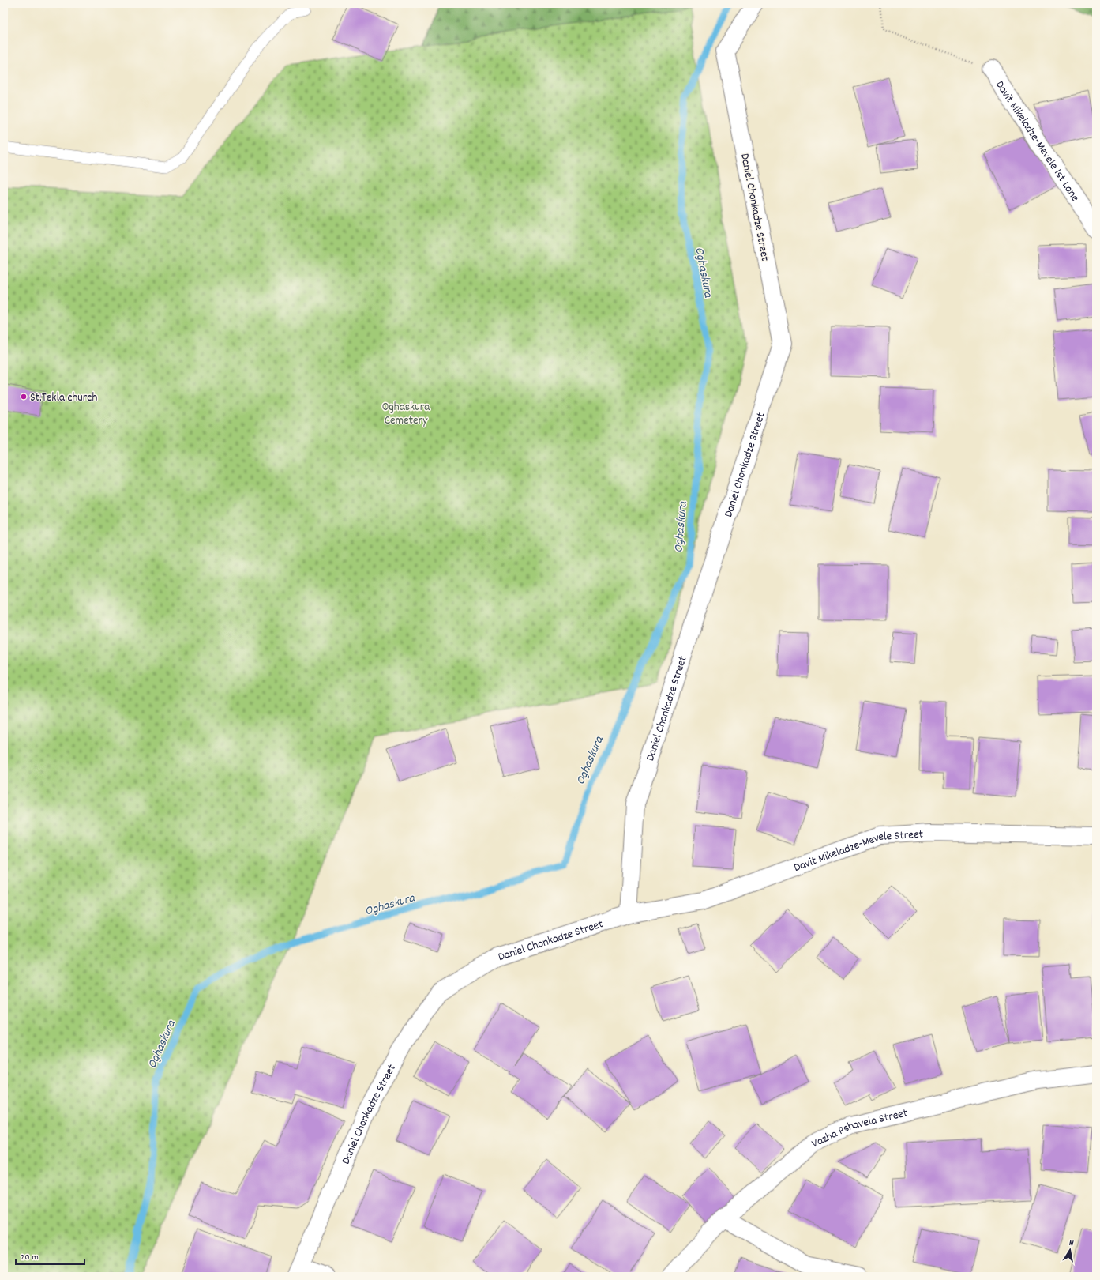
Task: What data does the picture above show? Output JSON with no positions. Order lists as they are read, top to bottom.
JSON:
{
  "streets": {
    "street": [
      "Davit Mikeladze-Mevele 1st Lane",
      "Daniel Chonkadze Street",
      "Davit Mikeladze-Mevele Street",
      "Vazha Pshavela Street"
    ]
  },
  "crossings": [
    ["Daniel Chonkadze Street", "Davit Mikeladze-Mevele Street"]
  ],
  "water": ["Oghaskura"],
  "parks": ["Oghaskura Cemetery"],
  "places": ["St.Tekla church"],
  "scale_bar": "20 m",
  "north": "top"
}
